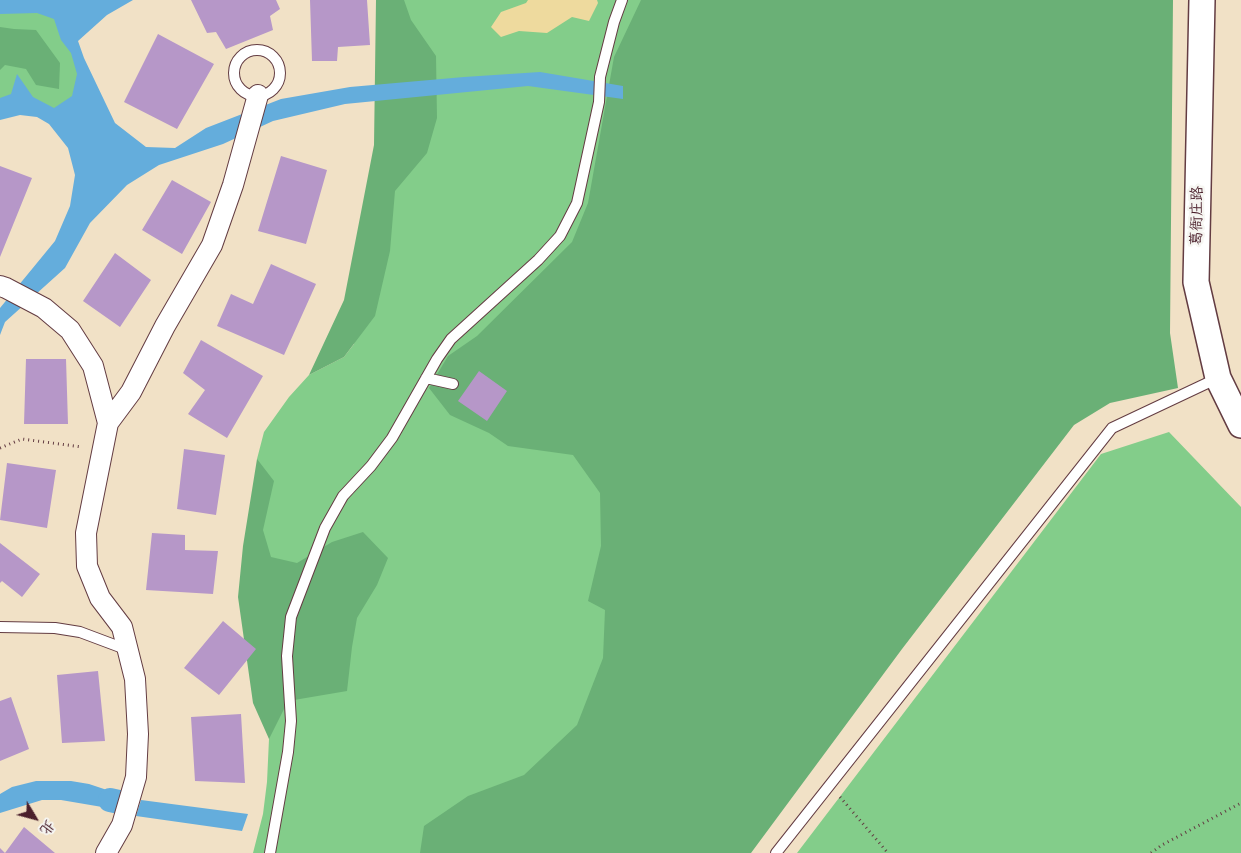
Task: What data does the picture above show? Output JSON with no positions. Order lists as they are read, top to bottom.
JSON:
{
  "streets": {
    "street": ["葛衙庄路"]
  },
  "north": "bottom right"
}
